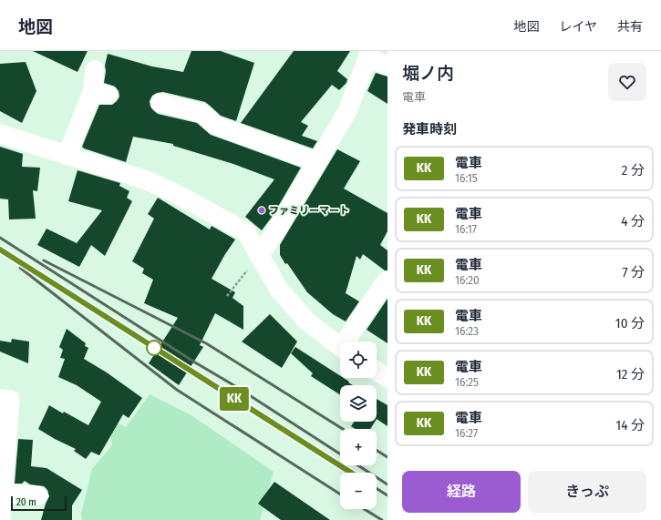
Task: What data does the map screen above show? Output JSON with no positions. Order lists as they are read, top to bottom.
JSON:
{
  "places": ["ファミリーマート"],
  "scale_bar": "20 m",
  "page": {
    "header": "地図",
    "nav": ["地図", "レイヤ", "共有"],
    "on_map": "KK",
    "heading": [
      ["堀ノ内", "電車"],
      "発車時刻"
    ],
    "list": [
      {
        "mark": "KK",
        "name": "電車",
        "note": "16:15",
        "value": "2 分"
      },
      {
        "mark": "KK",
        "name": "電車",
        "note": "16:17",
        "value": "4 分"
      },
      {
        "mark": "KK",
        "name": "電車",
        "note": "16:20",
        "value": "7 分"
      },
      {
        "mark": "KK",
        "name": "電車",
        "note": "16:23",
        "value": "10 分"
      },
      {
        "mark": "KK",
        "name": "電車",
        "note": "16:25",
        "value": "12 分"
      },
      {
        "mark": "KK",
        "name": "電車",
        "note": "16:27",
        "value": "14 分"
      }
    ],
    "map_buttons": ["+", "−"],
    "buttons": ["経路", "きっぷ"],
    "scale": "20 m"
  }
}
